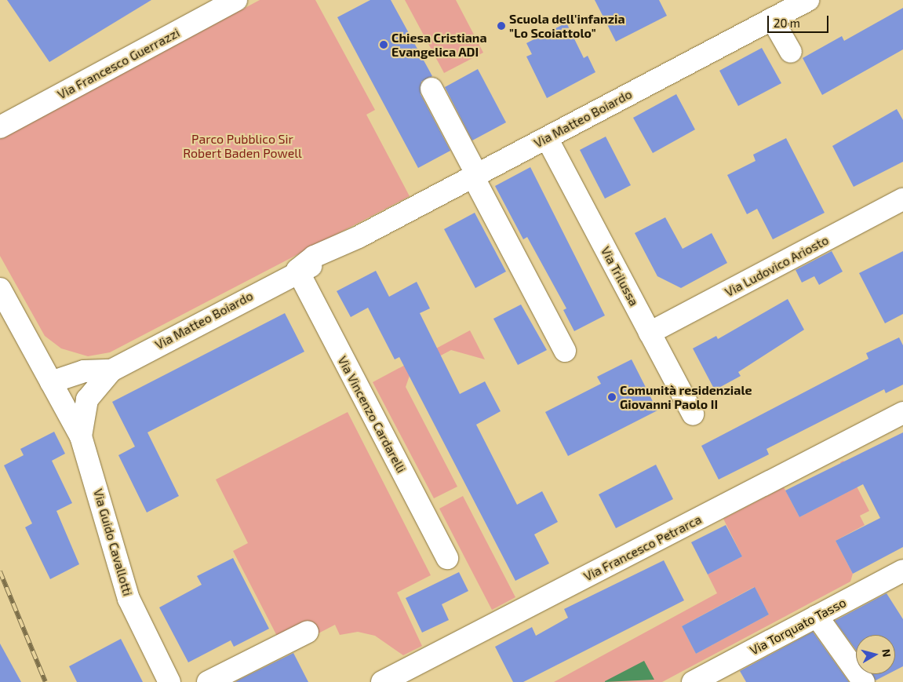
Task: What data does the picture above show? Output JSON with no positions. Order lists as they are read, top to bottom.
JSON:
{
  "streets": {
    "street": [
      "Via Francesco Guerrazzi",
      "Via Matteo Boiardo",
      "Via Ludovico Ariosto",
      "Via Trilussa",
      "Via Vincenzo Cardarelli",
      "Via Guido Cavallotti",
      "Via Francesco Petrarca",
      "Via Torquato Tasso"
    ]
  },
  "crossings": [
    ["Via Matteo Boiardo", "Via Trilussa"],
    ["Via Matteo Boiardo", "Via Vincenzo Cardarelli"],
    ["Via Matteo Boiardo", "Via Guido Cavallotti"],
    ["Via Ludovico Ariosto", "Via Trilussa"]
  ],
  "parks": ["Parco Pubblico Sir Robert Baden Powell"],
  "places": ["Scuola dell'infanzia \"Lo Scoiattolo\"", "Chiesa Cristiana Evangelica ADI", "Comunità residenziale Giovanni Paolo II"],
  "scale_bar": "20 m",
  "north": "right"
}
